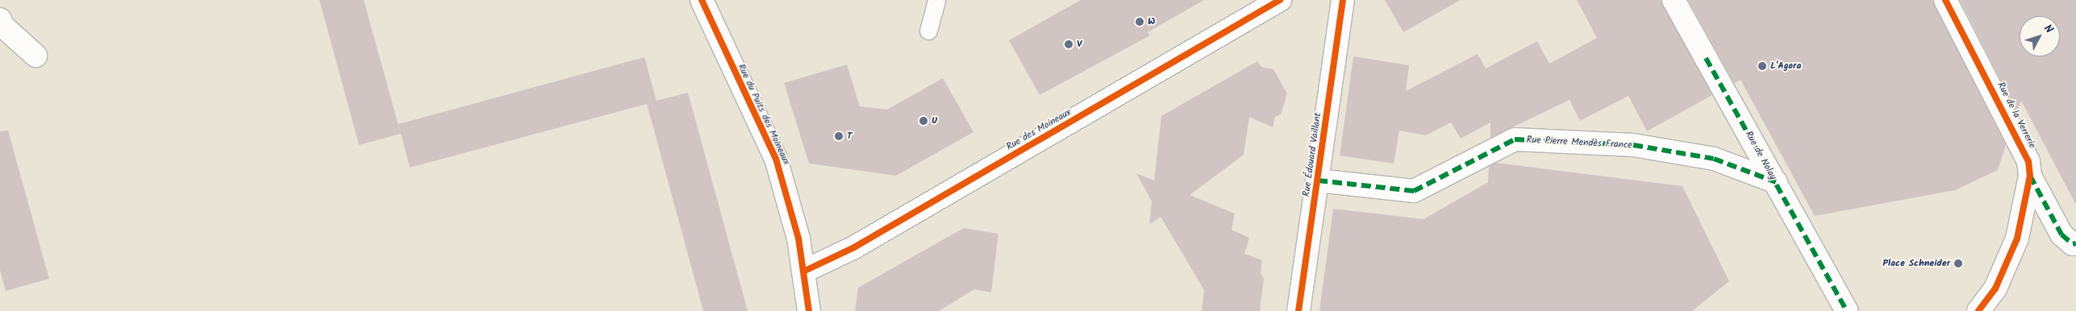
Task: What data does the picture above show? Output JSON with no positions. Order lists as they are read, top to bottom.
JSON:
{
  "streets": {
    "street": [
      "Rue du Puits des Moineaux",
      "Rue de la Verrerie",
      "Rue des Moineaux",
      "Rue Pierre Mendès France",
      "Rue Édouard Vaillant",
      "Rue de Nolay"
    ]
  },
  "crossings": [
    ["Rue du Puits des Moineaux", "Rue des Moineaux"],
    ["Rue Pierre Mendès France", "Rue Édouard Vaillant"],
    ["Rue Pierre Mendès France", "Rue de Nolay"]
  ],
  "places": [
    "W",
    "V",
    "L'Agora",
    "U",
    "T",
    "Place Schneider"
  ],
  "north": "top right"
}
